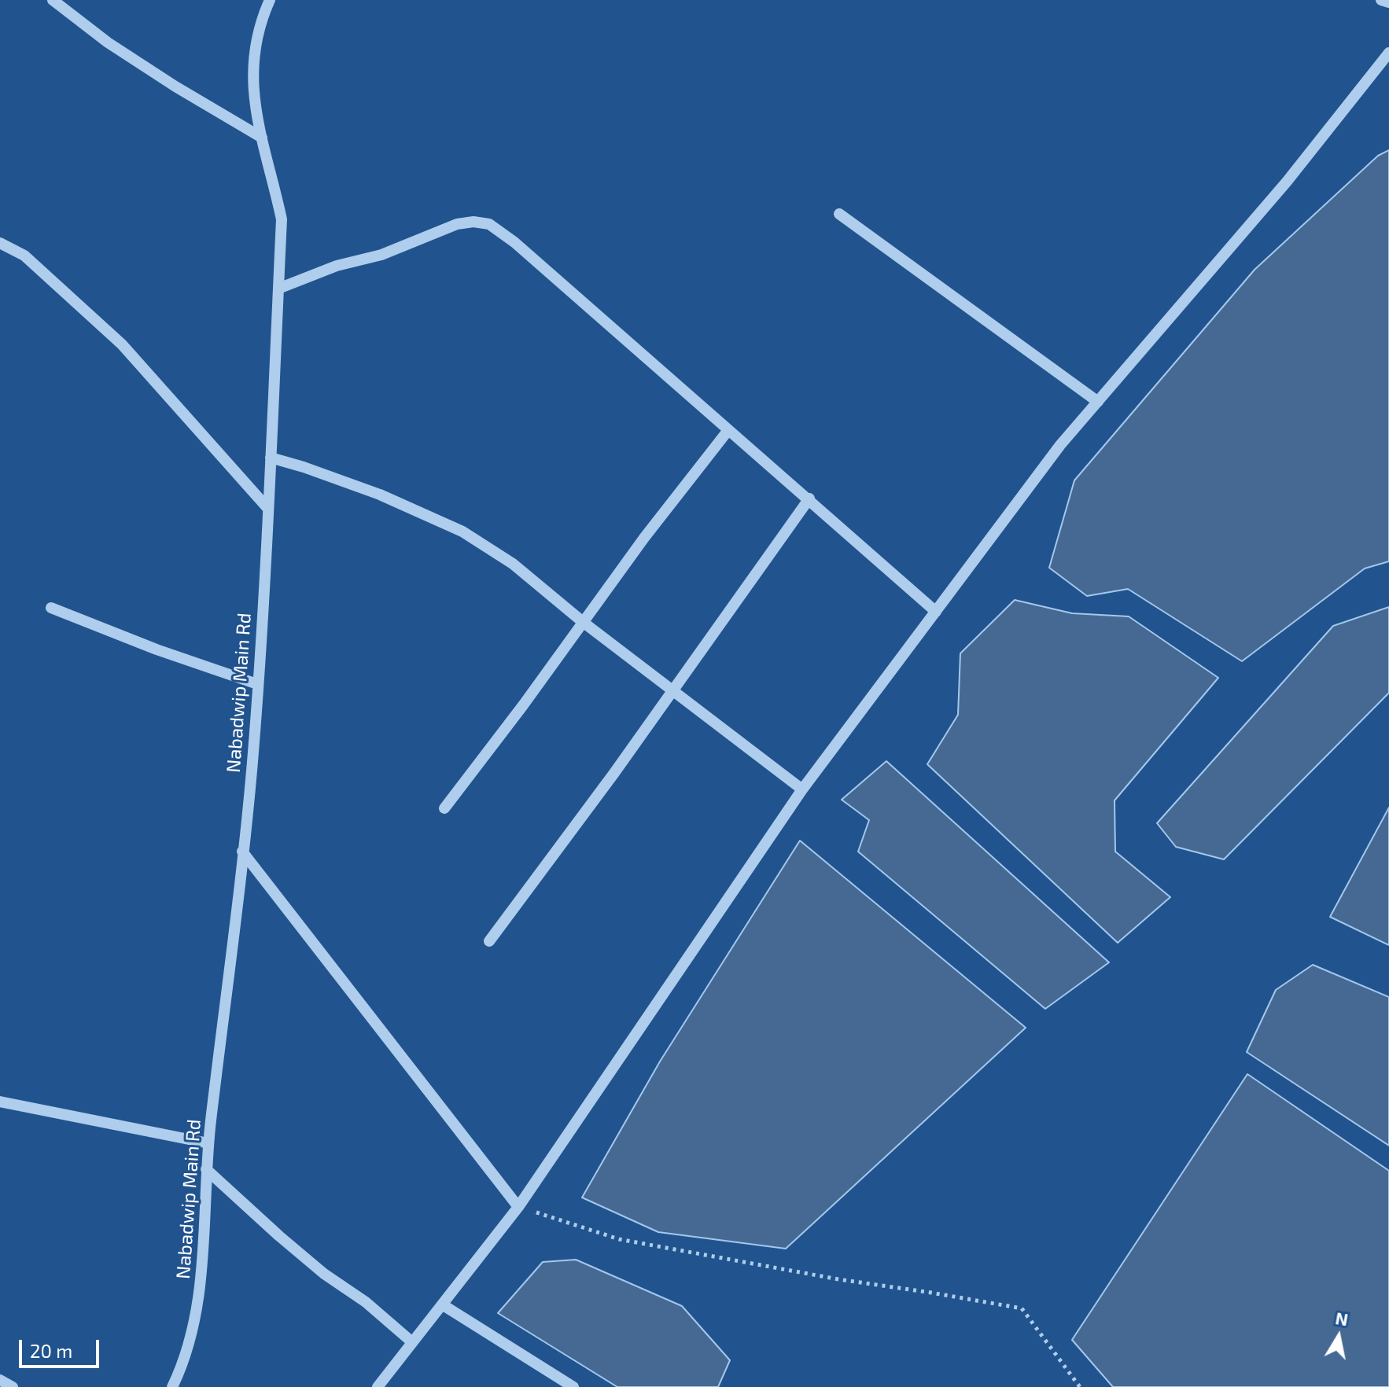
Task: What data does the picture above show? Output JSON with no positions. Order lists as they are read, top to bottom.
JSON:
{
  "streets": {
    "street": ["Nabadwip Main Rd"]
  },
  "scale_bar": "20 m",
  "north": "top"
}
